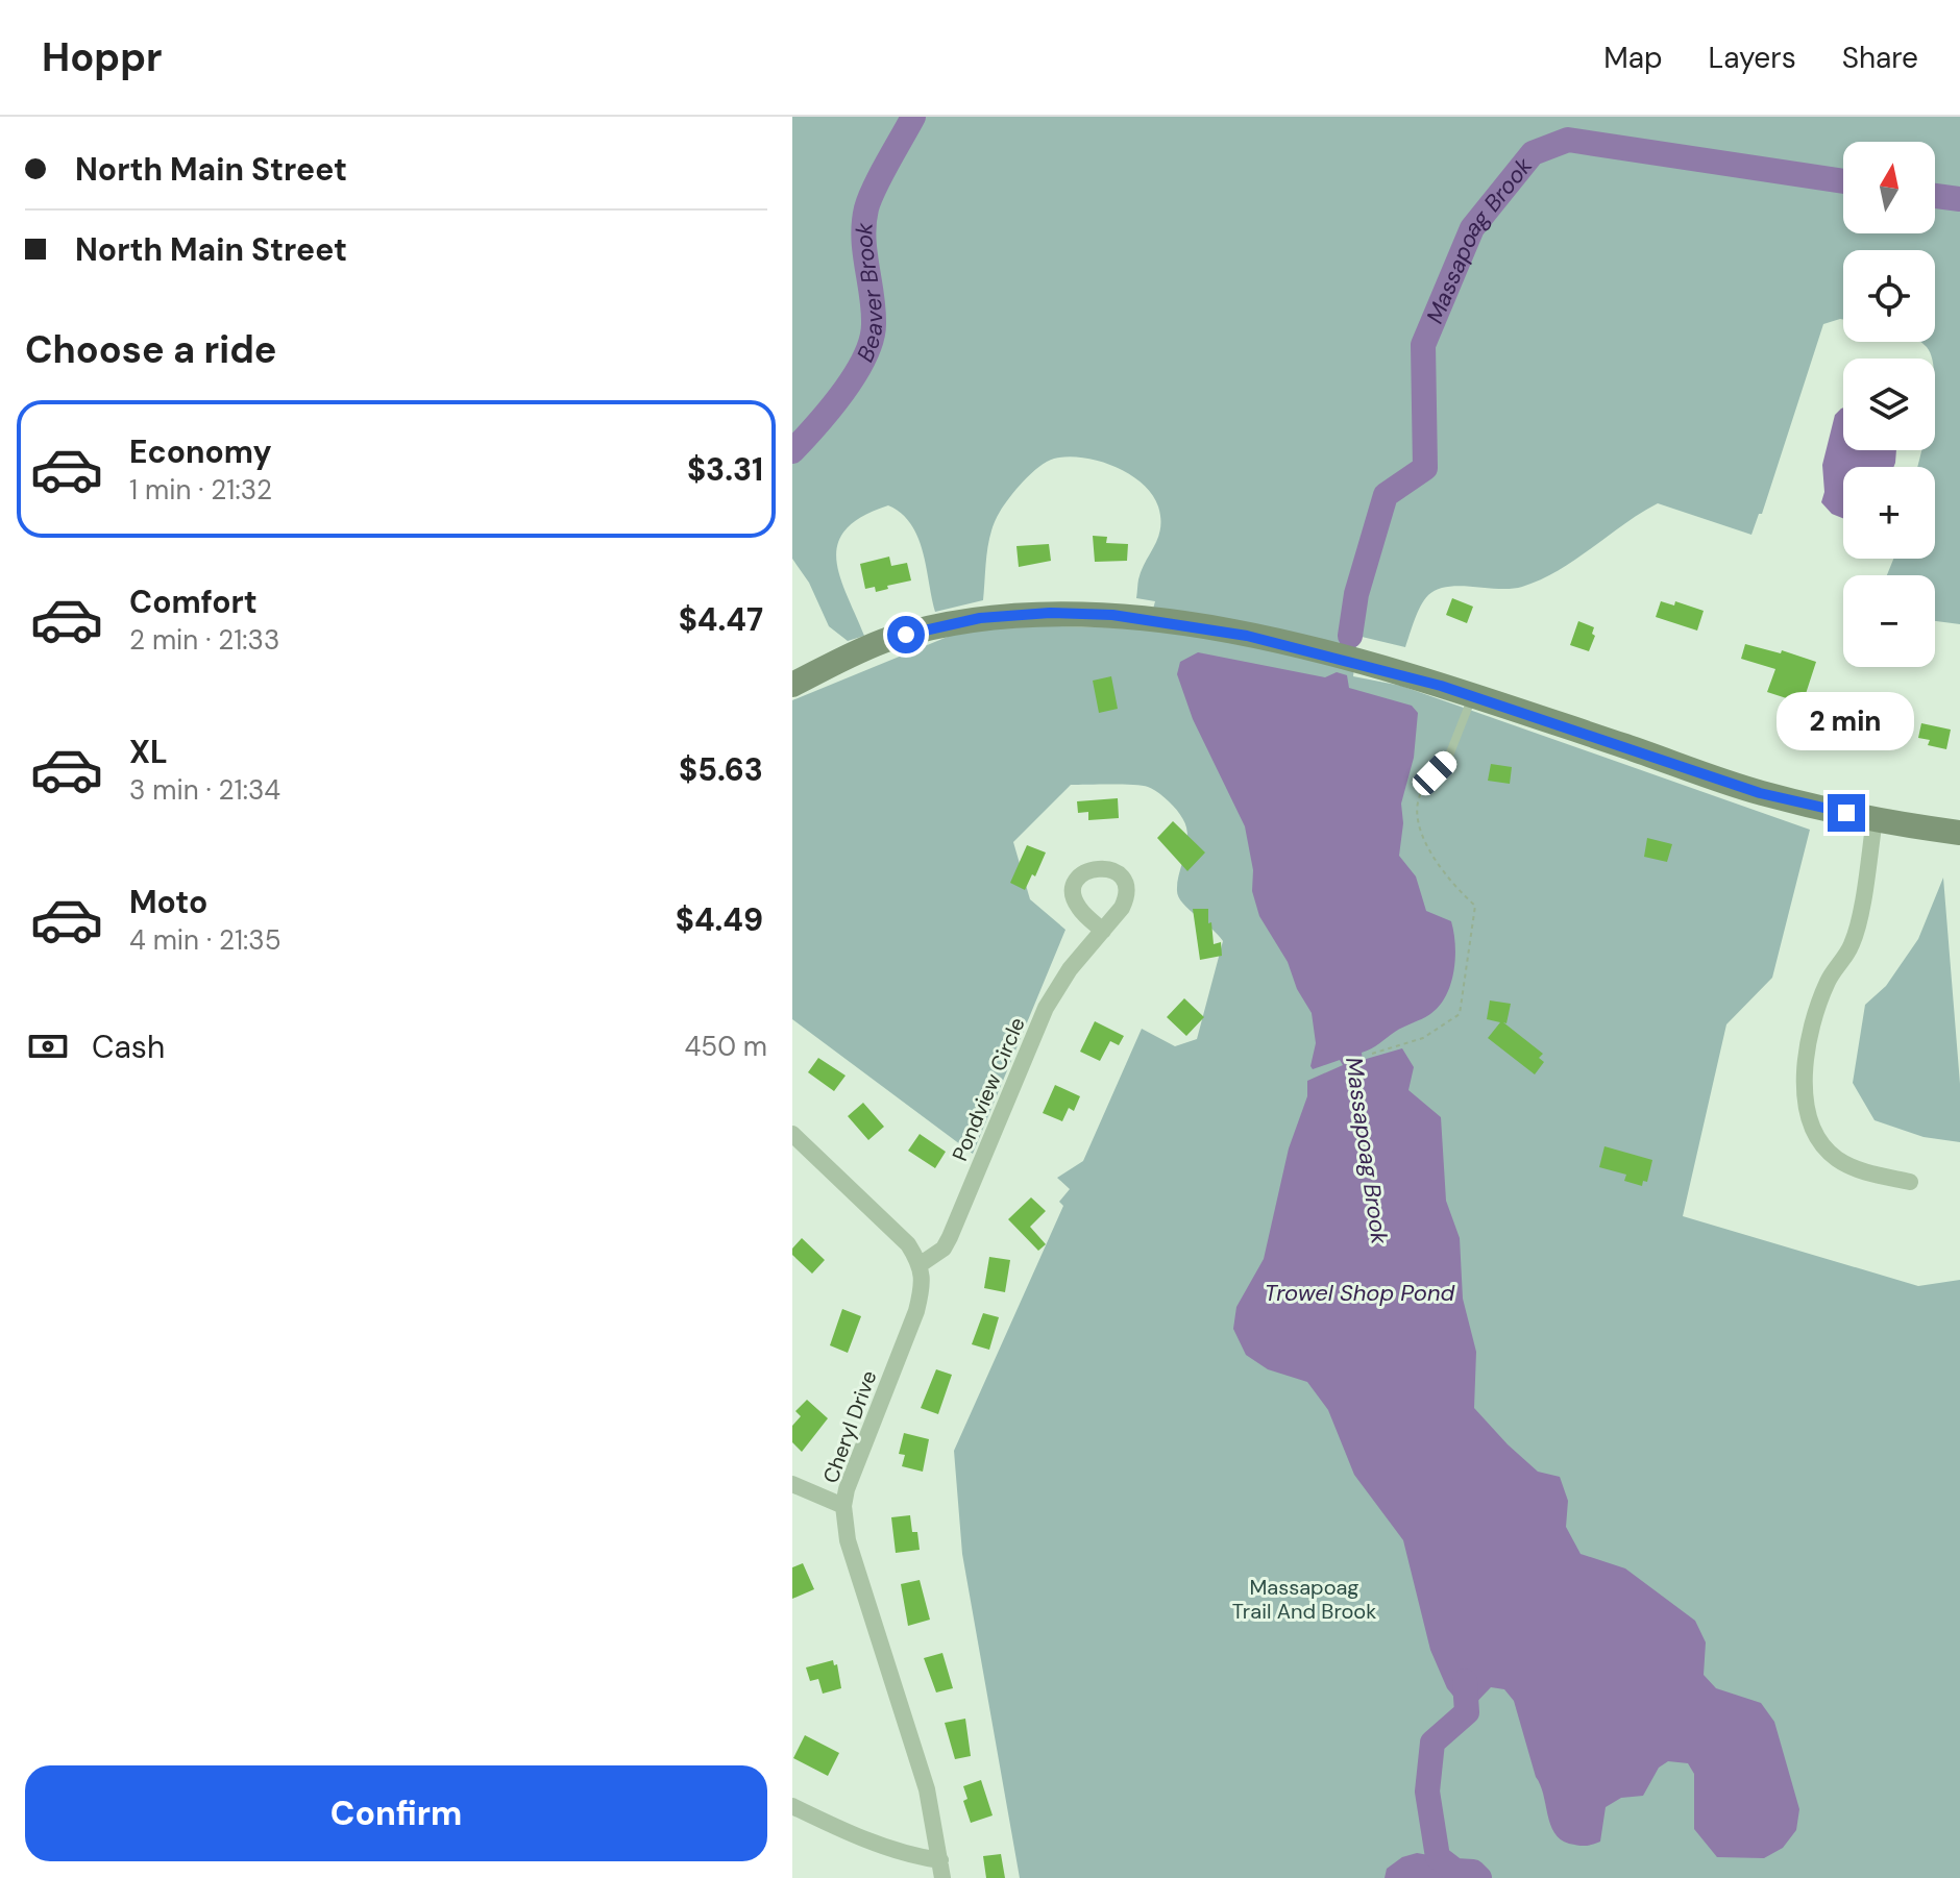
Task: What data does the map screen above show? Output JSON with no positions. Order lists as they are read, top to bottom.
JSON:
{
  "streets": {
    "street": ["Pondview Circle", "Cheryl Drive"]
  },
  "crossings": [
    ["Pondview Circle", "Cheryl Drive"]
  ],
  "water": ["Massapoag Brook", "Beaver Brook", "Trowel Shop Pond"],
  "parks": ["Massapoag Trail And Brook"],
  "north": "top",
  "page": {
    "header": "Hoppr",
    "nav": ["Map", "Layers", "Share"],
    "banner": ["North Main Street", "North Main Street"],
    "map_buttons": ["+", "−"],
    "heading": "Choose a ride",
    "list": [
      {
        "name": "Economy",
        "note": "1 min · 21:32",
        "value": "$3.31"
      },
      {
        "name": "Comfort",
        "note": "2 min · 21:33",
        "value": "$4.47"
      },
      {
        "name": "XL",
        "note": "3 min · 21:34",
        "value": "$5.63"
      },
      {
        "name": "Moto",
        "note": "4 min · 21:35",
        "value": "$4.49"
      }
    ],
    "bubble": "2 min",
    "pay": ["Cash", "450 m"],
    "buttons": "Confirm"
  }
}
